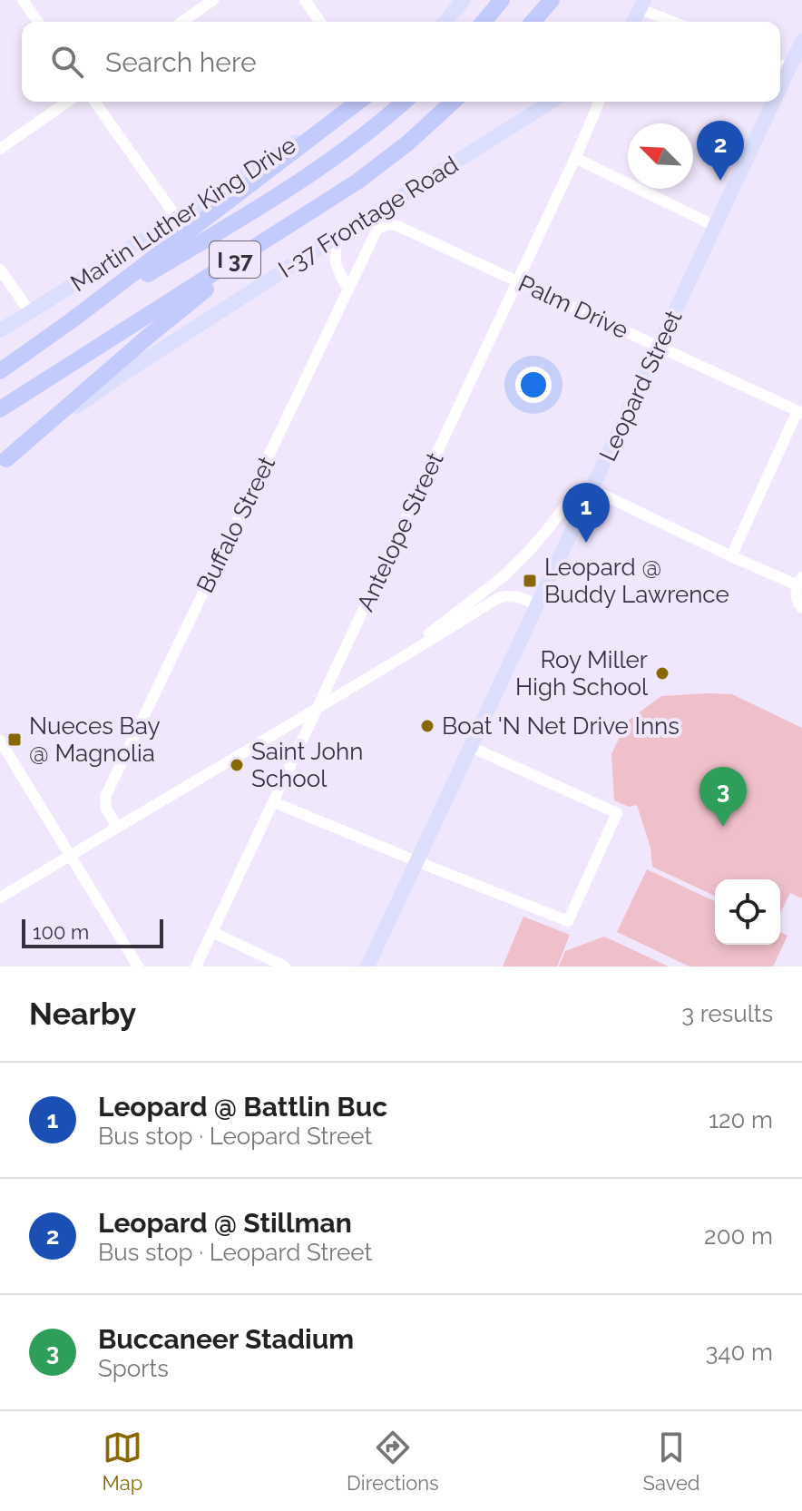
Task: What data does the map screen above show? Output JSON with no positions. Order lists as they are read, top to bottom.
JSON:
{
  "streets": {
    "highway": ["I 37"],
    "main road": ["Martin Luther King Drive", "I-37 Frontage Road", "Leopard Street"],
    "street": ["Palm Drive", "Buffalo Street", "Antelope Street"]
  },
  "crossings": [
    ["Palm Drive", "Leopard Street"],
    ["Palm Drive", "Buffalo Street"],
    ["Palm Drive", "Antelope Street"]
  ],
  "places": {
    "transit": ["Leopard @ Buddy Lawrence", "Nueces Bay @ Magnolia"],
    "other": ["Roy Miller High School", "Boat 'N Net Drive Inns", "Saint John School"]
  },
  "scale_bar": "100 m",
  "north": "top left",
  "page": {
    "search": "Search here",
    "pins": ["2", "1", "3"],
    "scale": "100 m",
    "heading": ["Nearby", "3 results"],
    "list": [
      {
        "mark": "1",
        "name": "Leopard @ Battlin Buc",
        "note": "Bus stop · Leopard Street",
        "value": "120 m"
      },
      {
        "mark": "2",
        "name": "Leopard @ Stillman",
        "note": "Bus stop · Leopard Street",
        "value": "200 m"
      },
      {
        "mark": "3",
        "name": "Buccaneer Stadium",
        "note": "Sports",
        "value": "340 m"
      }
    ],
    "nav": ["Map", "Directions", "Saved"]
  }
}
